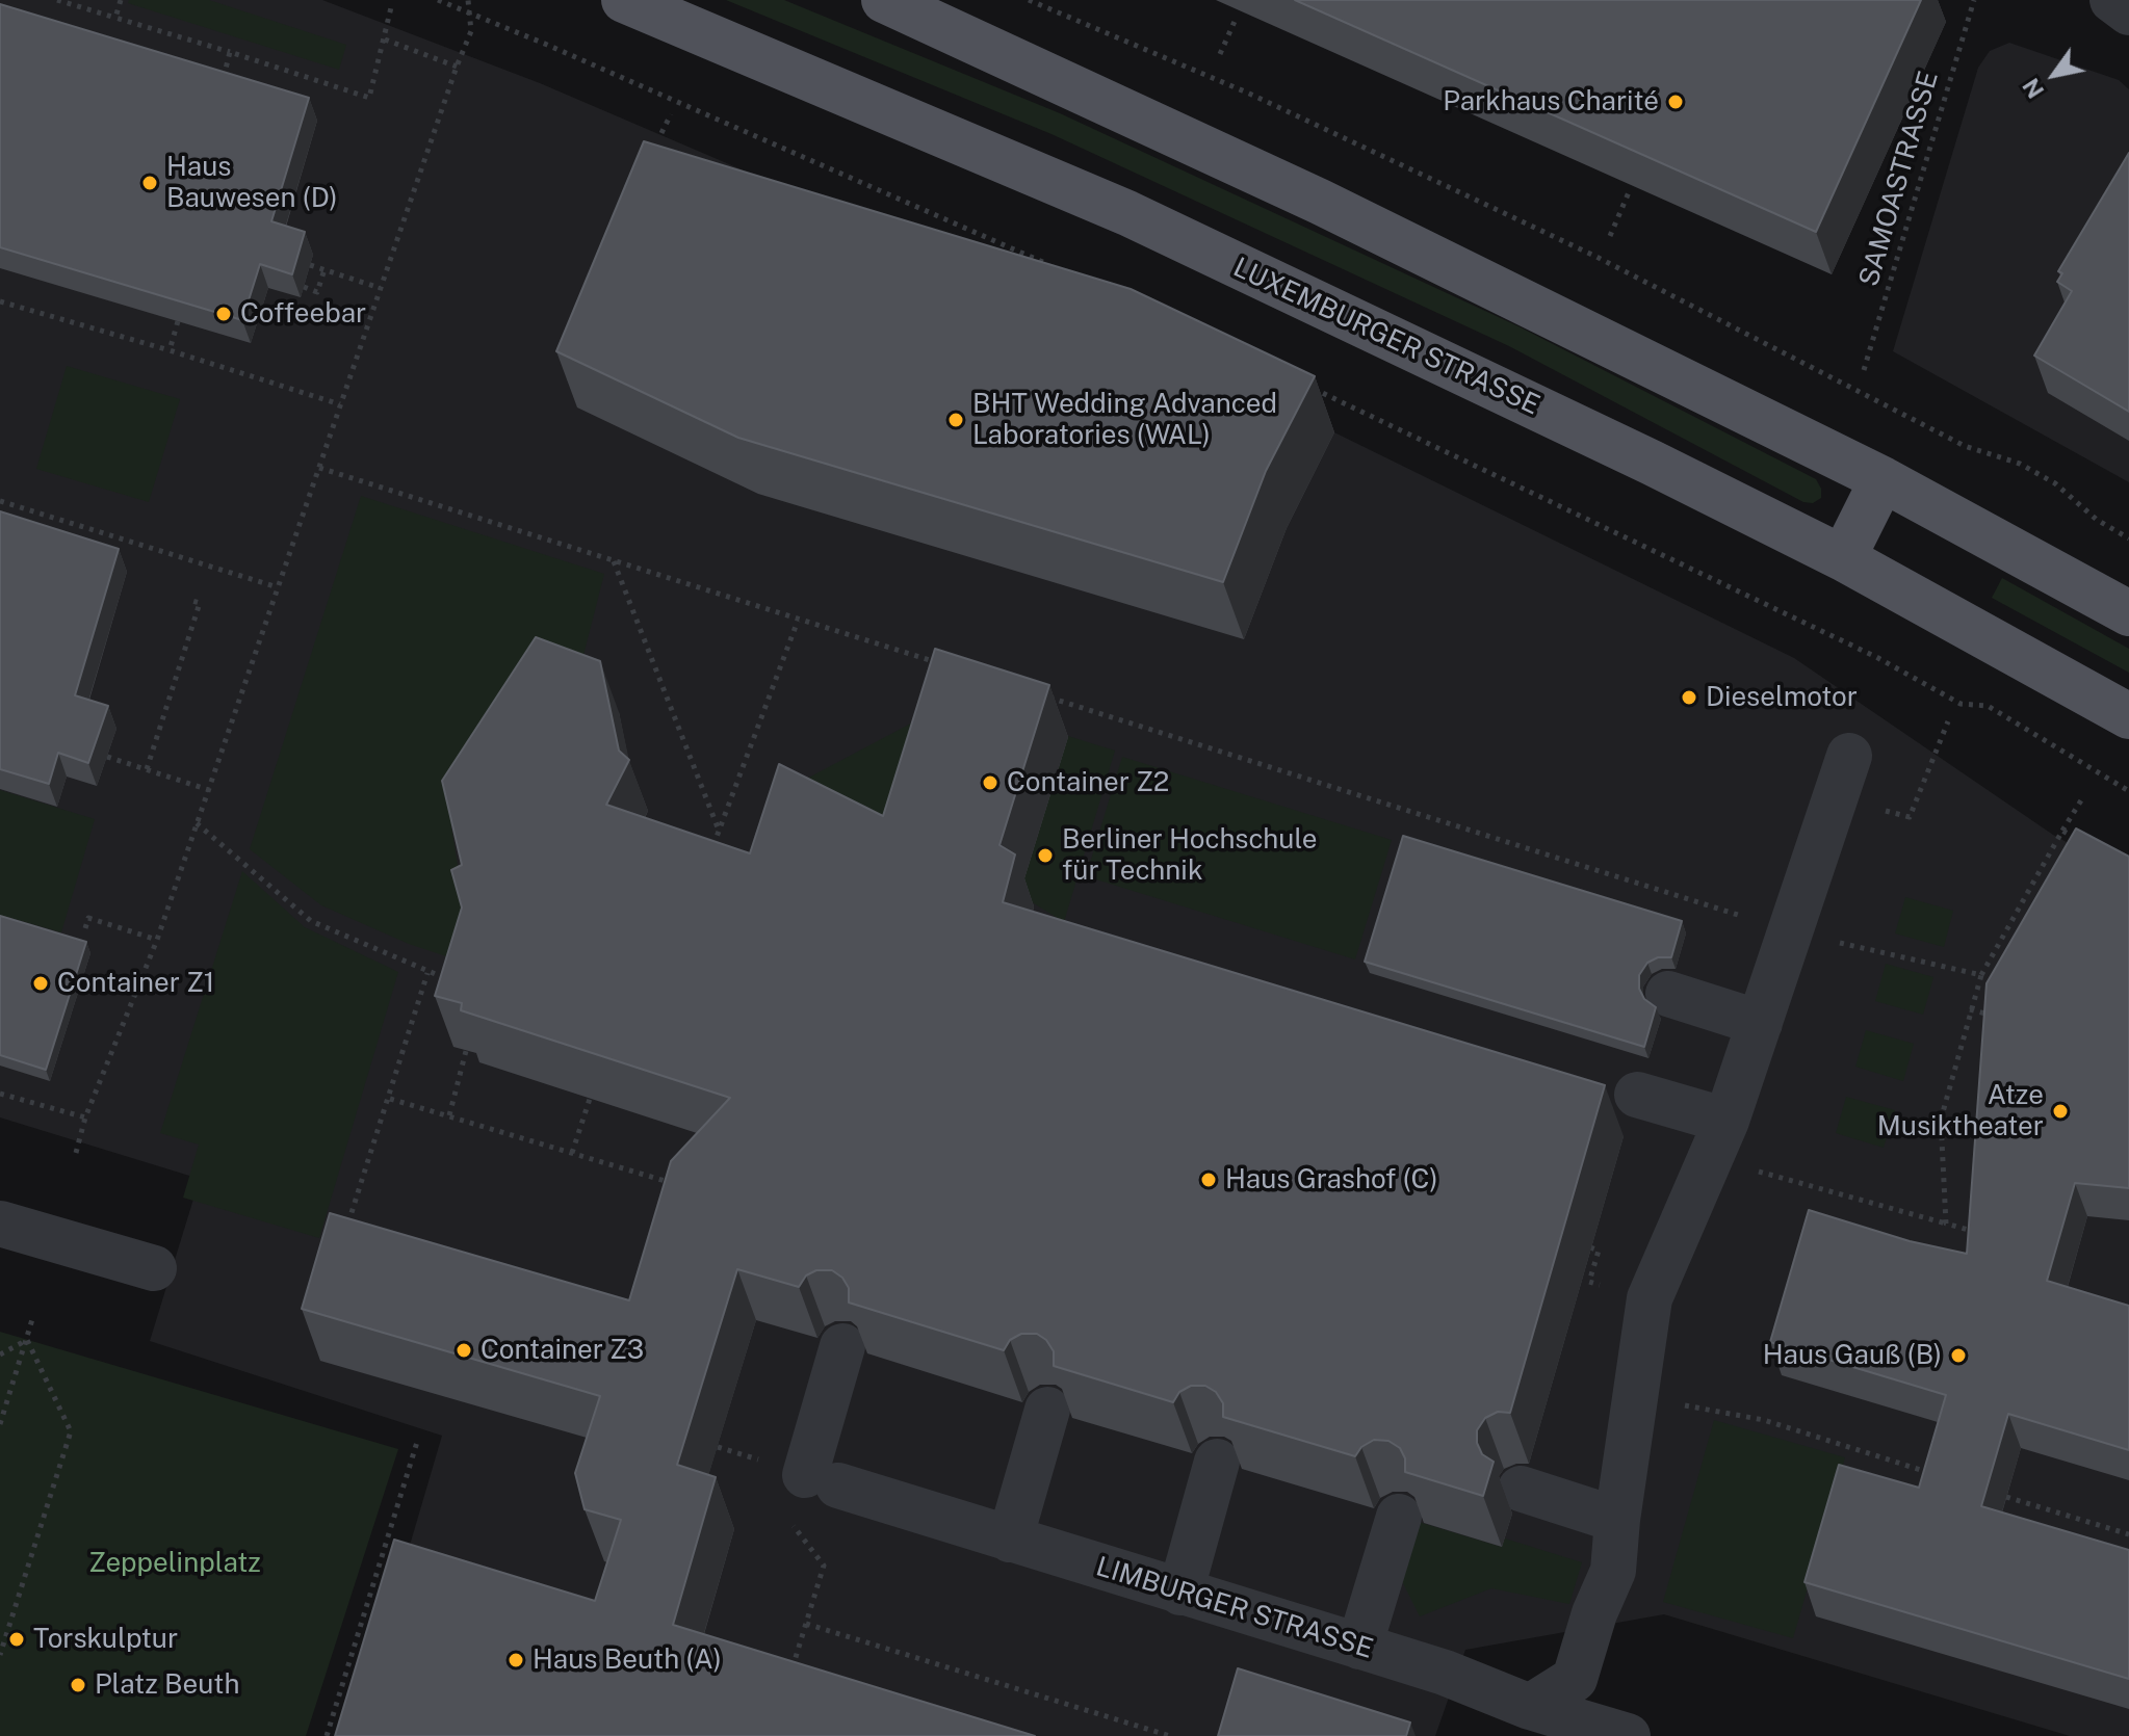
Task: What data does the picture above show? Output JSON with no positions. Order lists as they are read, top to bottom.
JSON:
{
  "streets": {
    "main road": ["LUXEMBURGER STRASSE"],
    "street": ["LIMBURGER STRASSE"],
    "path": ["SAMOASTRASSE"]
  },
  "parks": ["Zeppelinplatz"],
  "places": [
    "Parkhaus Charité",
    "Haus Bauwesen (D)",
    "Coffeebar",
    "BHT Wedding Advanced Laboratories (WAL)",
    "Dieselmotor",
    "Container Z2",
    "Berliner Hochschule für Technik",
    "Container Z1",
    "Atze Musiktheater",
    "Haus Grashof (C)",
    "Container Z3",
    "Haus Gauß (B)",
    "Torskulptur",
    "Haus Beuth (A)",
    "Platz Beuth"
  ],
  "north": "bottom left"
}
